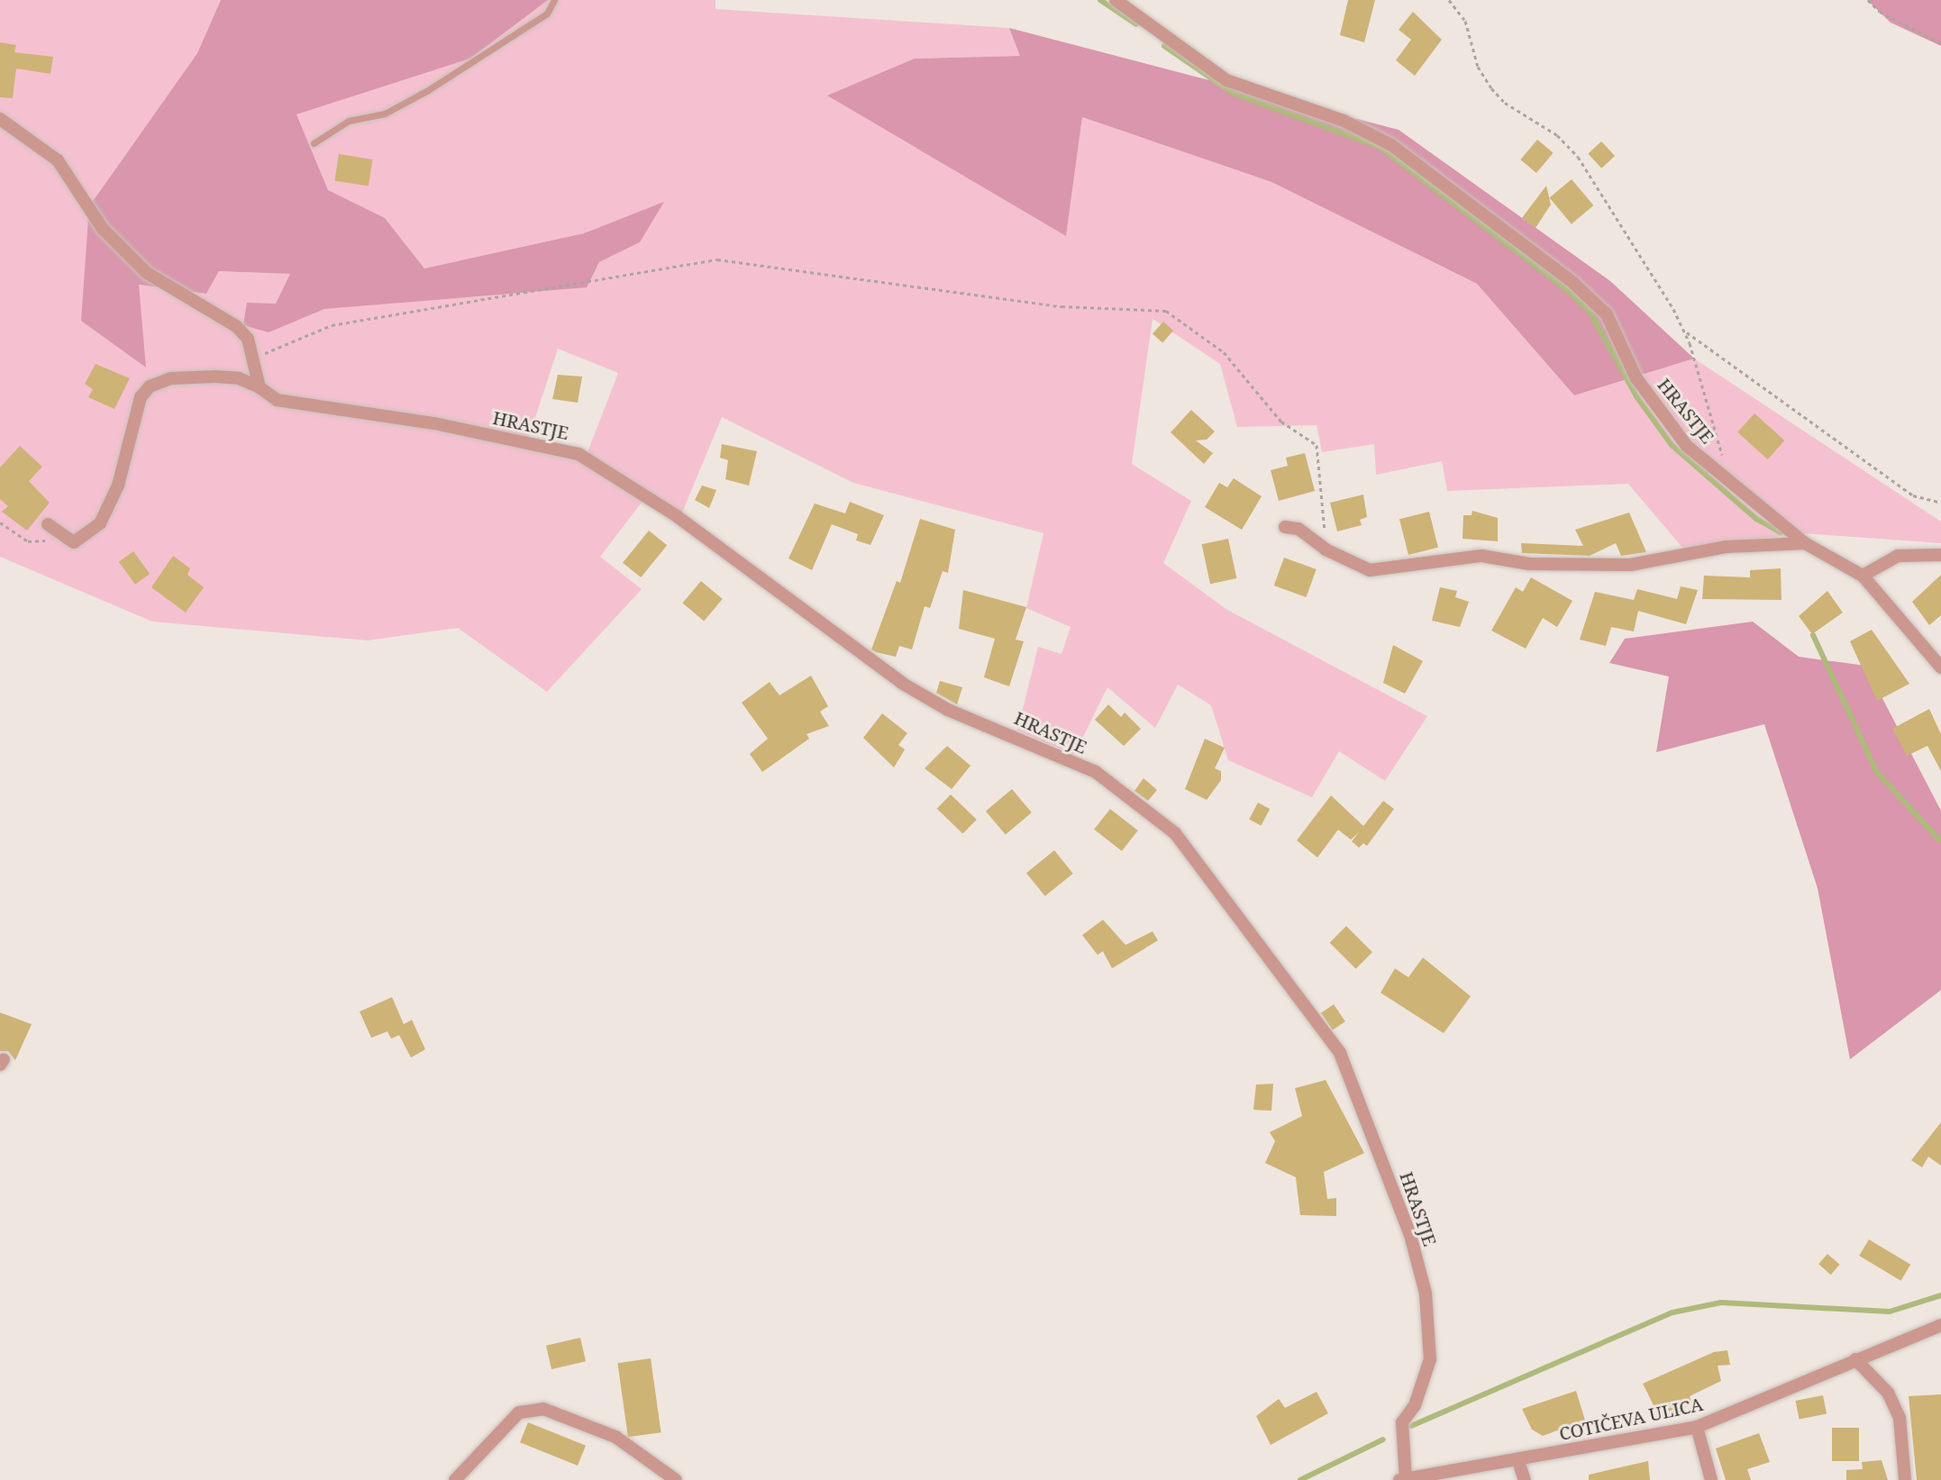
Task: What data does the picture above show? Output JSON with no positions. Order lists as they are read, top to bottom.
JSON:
{
  "streets": {
    "street": ["HRASTJE", "COTIČEVA ULICA"]
  },
  "crossings": [
    ["HRASTJE", "COTIČEVA ULICA"]
  ]
}
